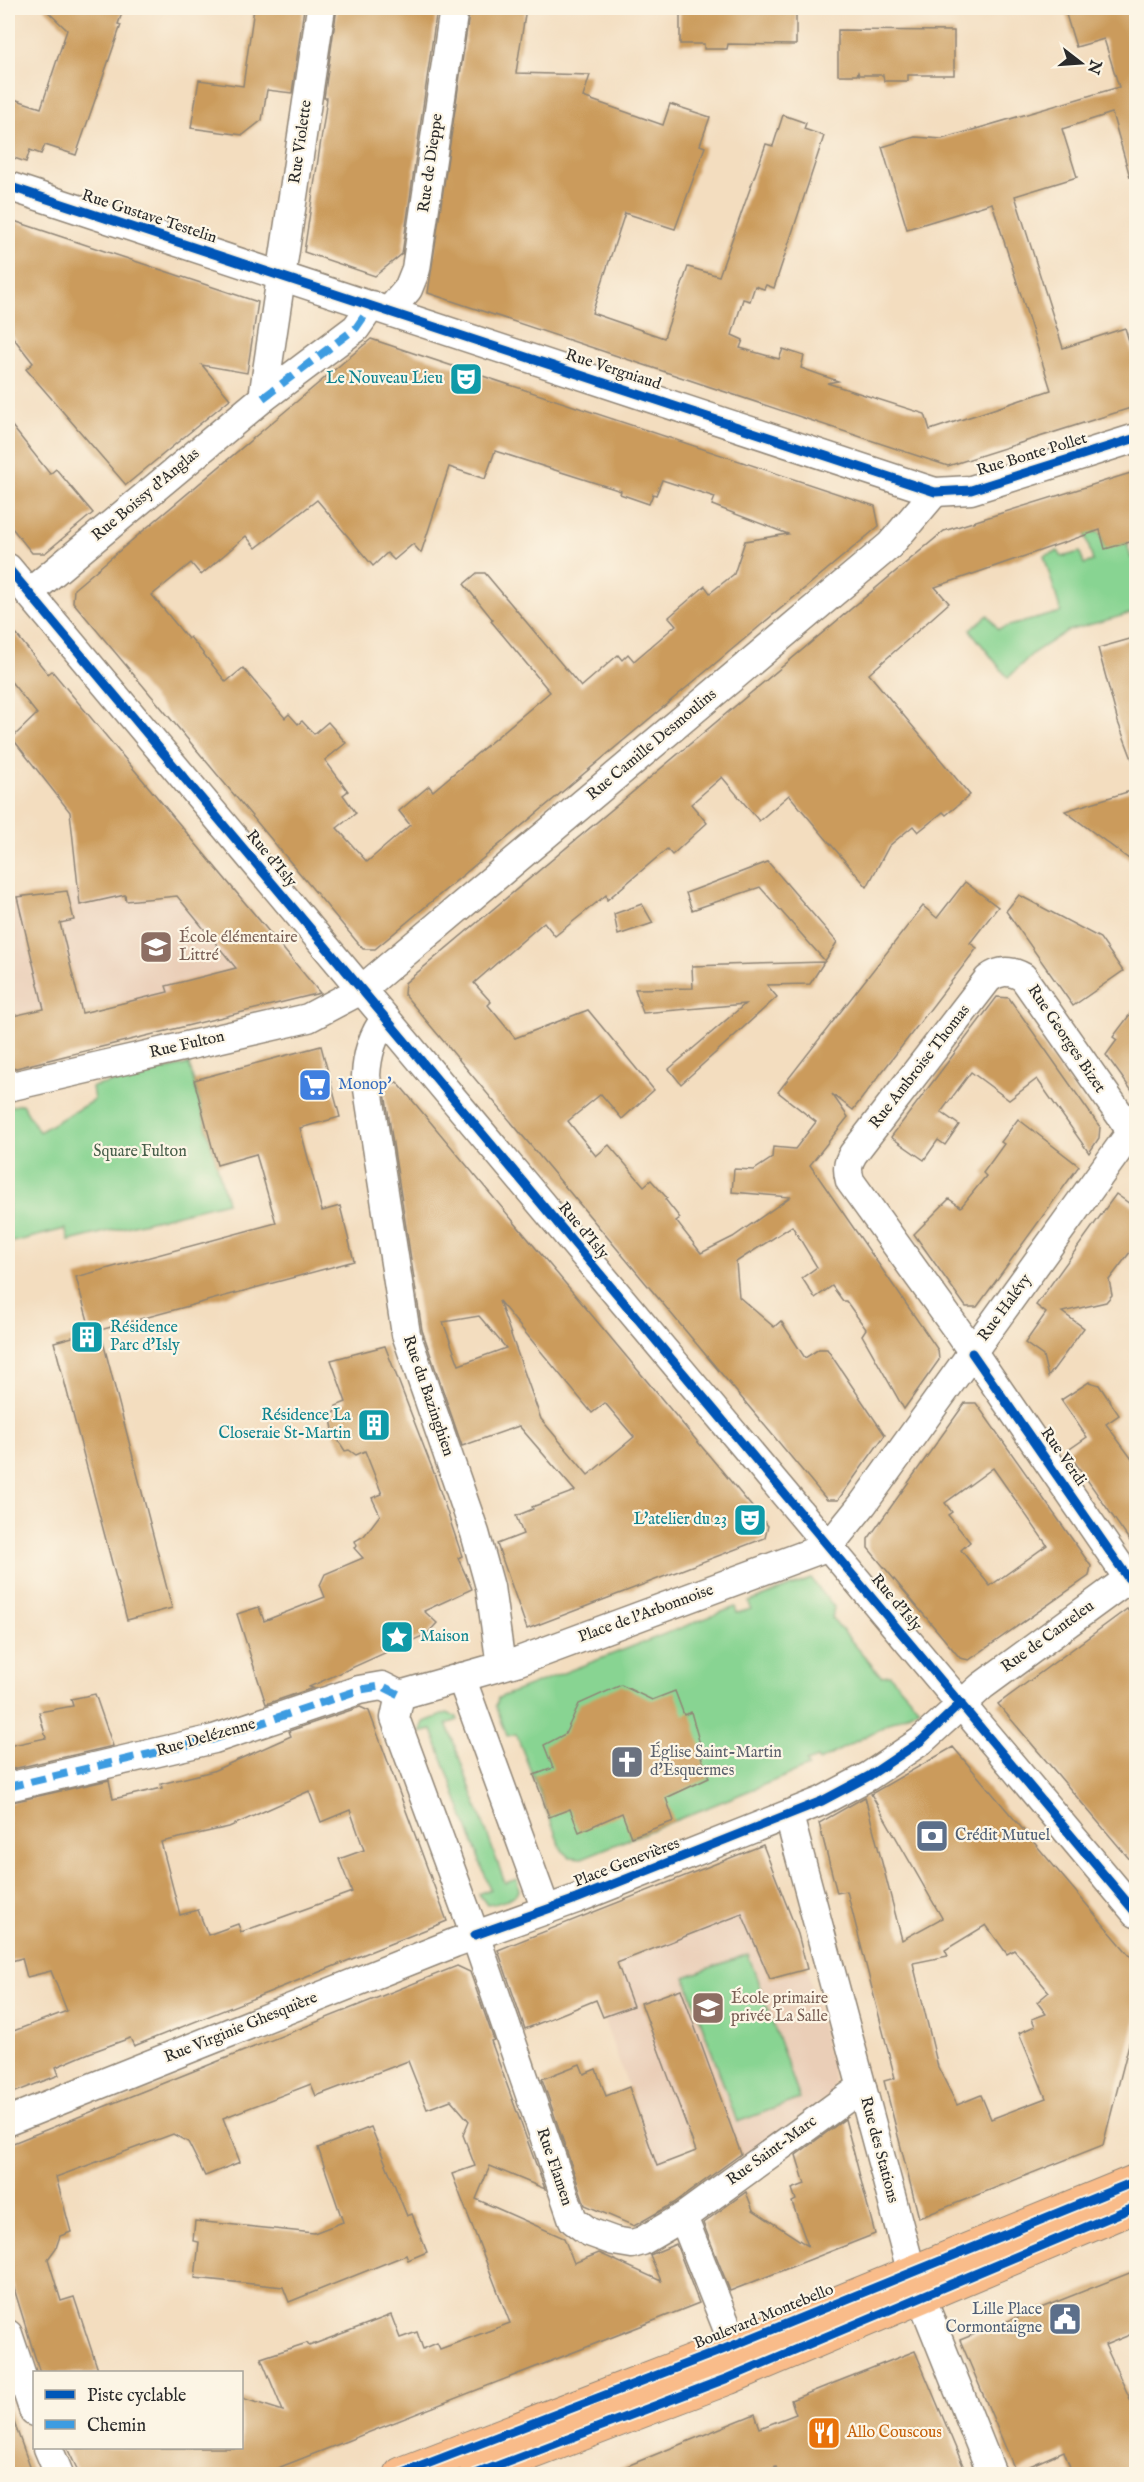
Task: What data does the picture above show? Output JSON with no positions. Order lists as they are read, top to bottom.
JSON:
{
  "streets": {
    "main road": ["Boulevard Montebello"],
    "street": [
      "Rue Violette",
      "Rue de Dieppe",
      "Rue Gustave Testelin",
      "Rue Vergniaud",
      "Rue Bonte Pollet",
      "Rue Boissy d'Anglas",
      "Rue Camille Desmoulins",
      "Rue d'Isly",
      "Rue Georges Bizet",
      "Rue Fulton",
      "Rue Ambroise Thomas",
      "Rue Halévy",
      "Rue du Bazinghien",
      "Rue Verdi",
      "Place de l'Arbonnoise",
      "Rue de Canteleu",
      "Rue Delézenne",
      "Place Genevières",
      "Rue Virginie Ghesquière",
      "Rue des Stations",
      "Rue Saint-Marc",
      "Rue Flamen"
    ]
  },
  "crossings": [
    ["Rue Violette", "Rue Gustave Testelin"],
    ["Rue Violette", "Rue Vergniaud"],
    ["Rue de Dieppe", "Rue Vergniaud"],
    ["Rue de Dieppe", "Rue Boissy d'Anglas"],
    ["Rue Gustave Testelin", "Rue Vergniaud"],
    ["Rue Vergniaud", "Rue Bonte Pollet"],
    ["Rue Vergniaud", "Rue Boissy d'Anglas"],
    ["Rue Vergniaud", "Rue Camille Desmoulins"],
    ["Rue Bonte Pollet", "Rue Camille Desmoulins"],
    ["Rue Boissy d'Anglas", "Rue d'Isly"],
    ["Rue Camille Desmoulins", "Rue d'Isly"],
    ["Rue Camille Desmoulins", "Rue Fulton"],
    ["Rue d'Isly", "Rue Fulton"],
    ["Rue d'Isly", "Rue Halévy"],
    ["Rue d'Isly", "Rue du Bazinghien"],
    ["Rue d'Isly", "Place de l'Arbonnoise"],
    ["Rue d'Isly", "Rue de Canteleu"],
    ["Rue Georges Bizet", "Rue Ambroise Thomas"],
    ["Rue Georges Bizet", "Rue Halévy"],
    ["Rue Ambroise Thomas", "Rue Verdi"],
    ["Rue Halévy", "Rue Verdi"],
    ["Rue Halévy", "Place de l'Arbonnoise"],
    ["Rue du Bazinghien", "Place de l'Arbonnoise"],
    ["Rue Verdi", "Rue de Canteleu"],
    ["Place Genevières", "Rue Virginie Ghesquière"],
    ["Place Genevières", "Rue des Stations"],
    ["Place Genevières", "Rue Flamen"],
    ["Rue Virginie Ghesquière", "Rue Flamen"],
    ["Rue des Stations", "Rue Saint-Marc"],
    ["Rue des Stations", "Boulevard Montebello"],
    ["Rue Saint-Marc", "Rue Flamen"]
  ],
  "parks": ["Square Fulton"],
  "places": {
    "theatre": ["Le Nouveau Lieu", "L'atelier du 23"],
    "school or university": ["École élémentaire Littré", "École primaire privée La Salle"],
    "supermarket": ["Monop'"],
    "building": ["Résidence Parc d'Isly", "Résidence La Closeraie St-Martin"],
    "place": ["Maison"],
    "church": ["Église Saint-Martin d'Esquermes"],
    "bank": ["Crédit Mutuel"],
    "public building": ["Lille Place Cormontaigne"],
    "restaurant": ["Allo Couscous"]
  },
  "legend": ["Piste cyclable", "Chemin"],
  "north": "right"
}
